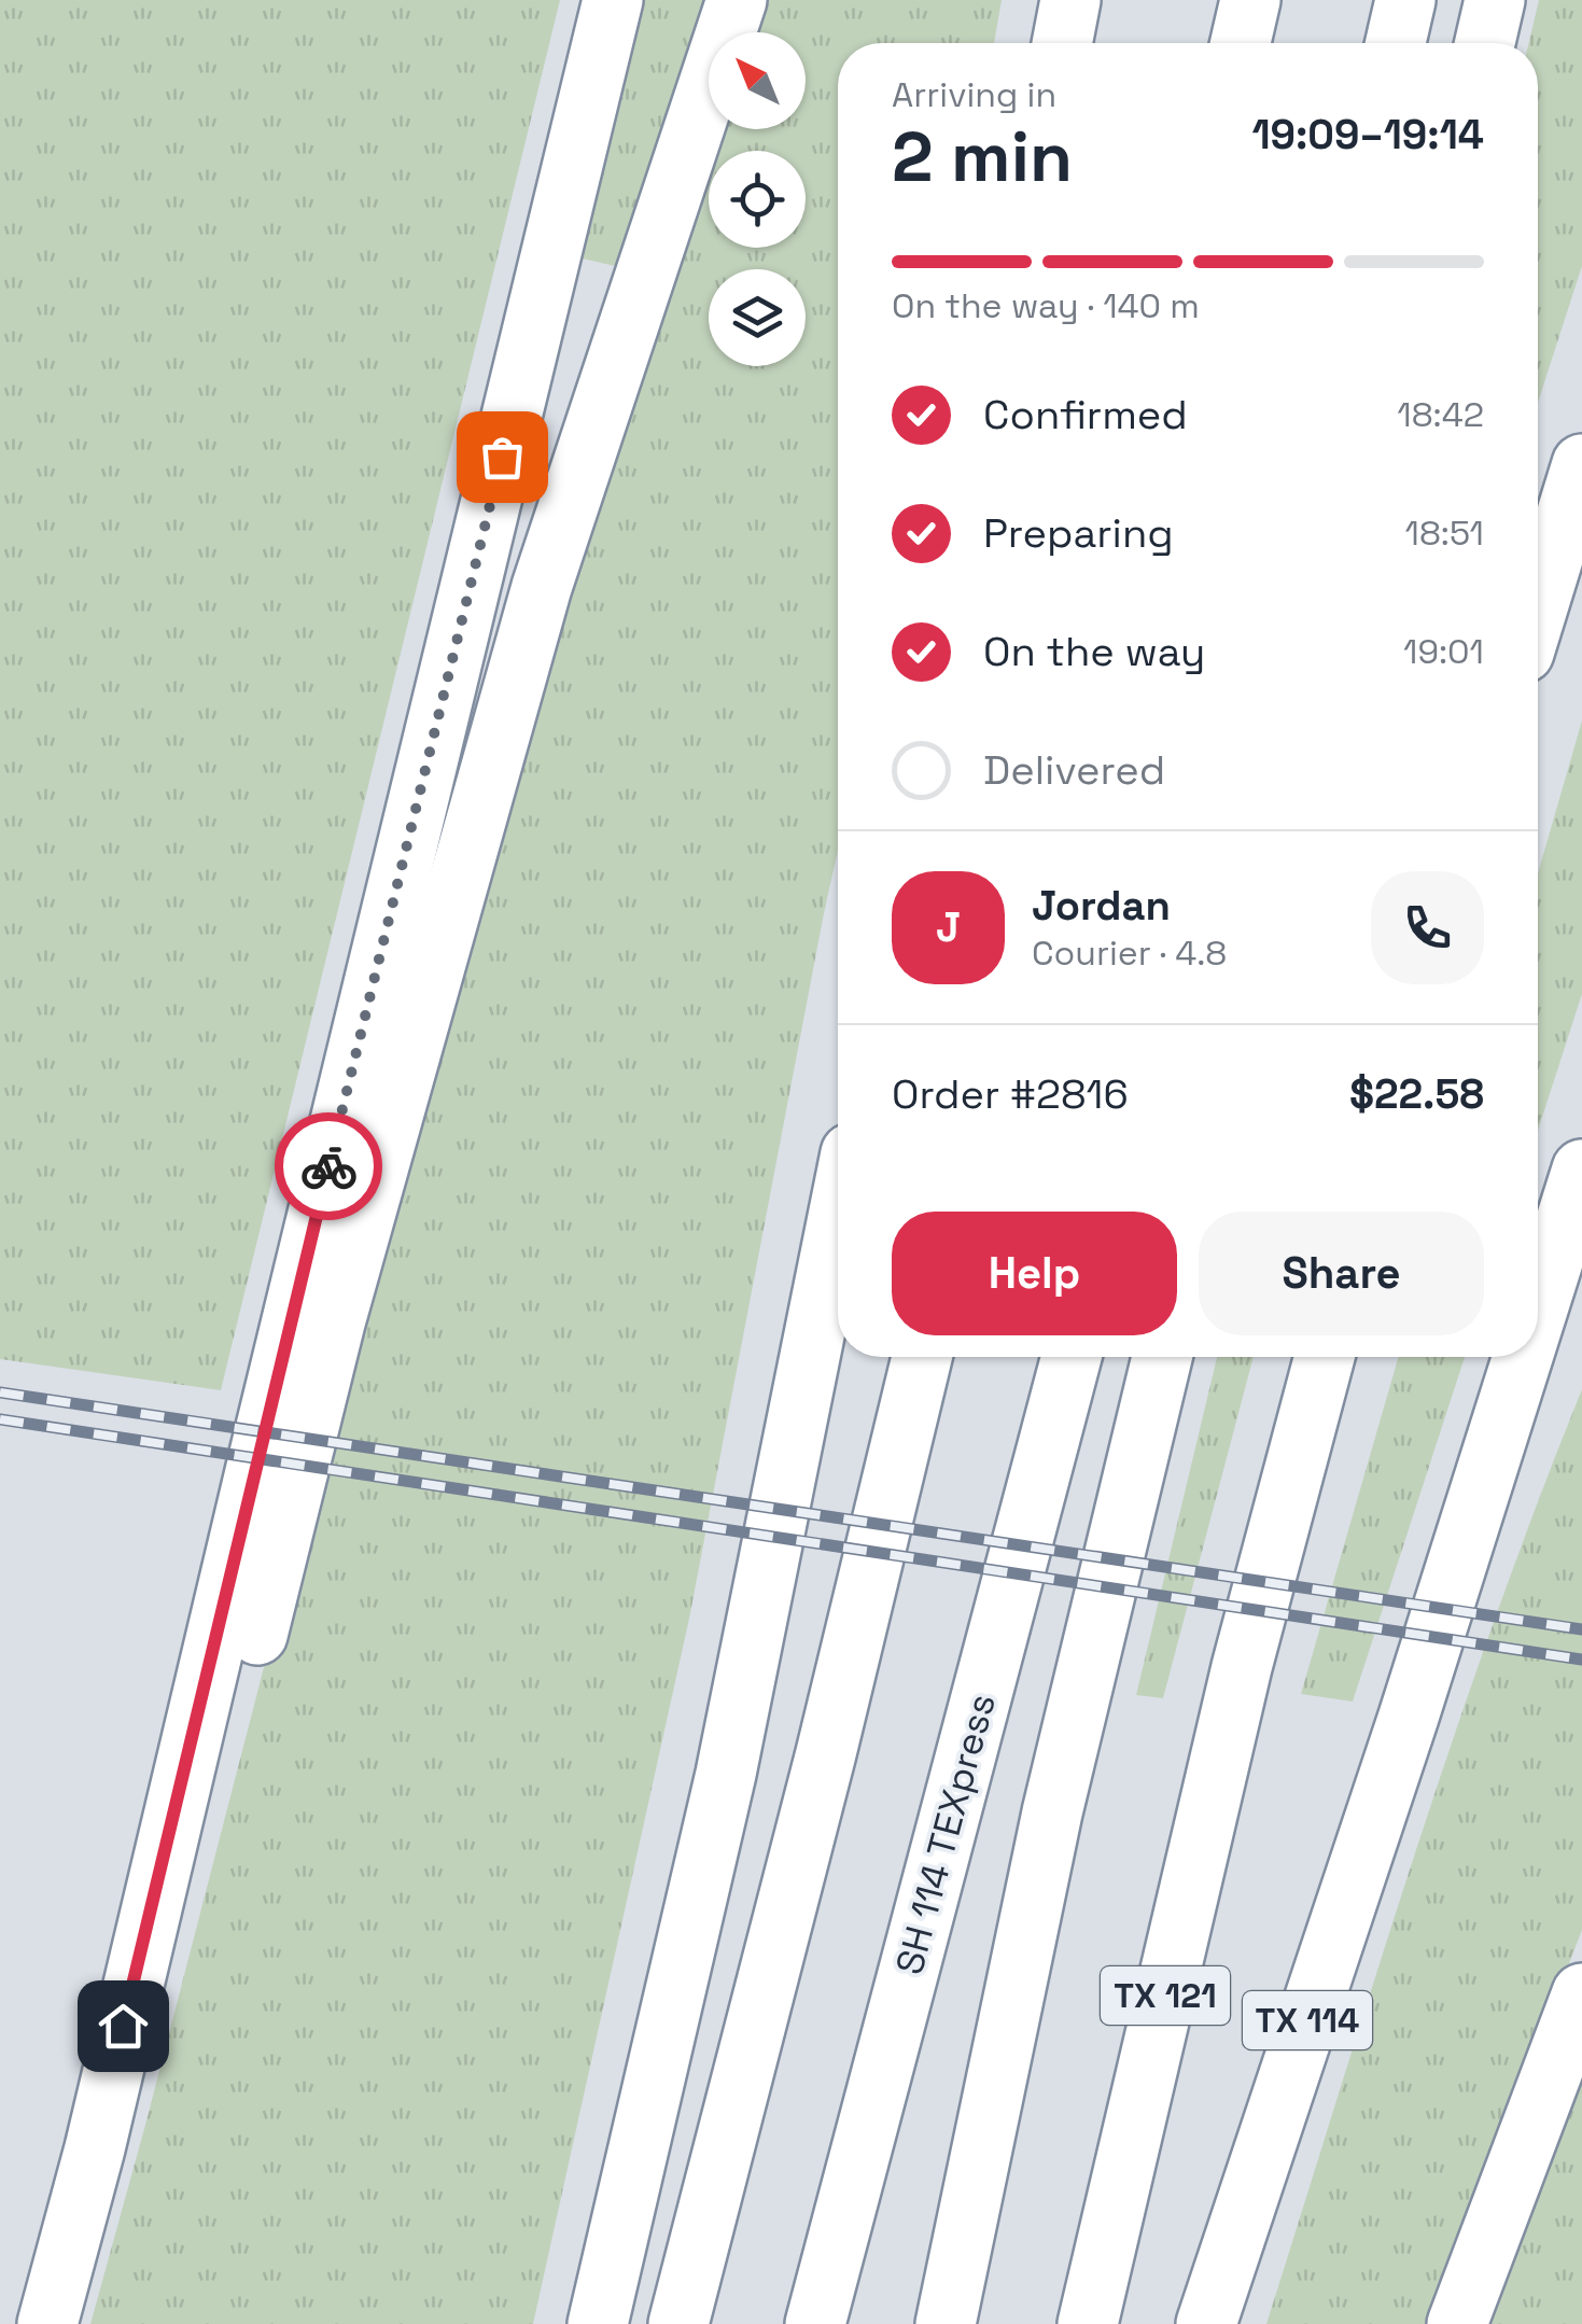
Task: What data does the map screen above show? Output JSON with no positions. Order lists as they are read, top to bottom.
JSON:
{
  "streets": {
    "highway": ["SH 114 TEXpress", "TX 121", "TX 114"]
  },
  "north": "top left",
  "page": {
    "heading": ["2 min", "Arriving in", "19:09–19:14"],
    "panel": [
      "Jordan",
      "Courier · 4.8",
      "Order #2816",
      "$22.58"
    ],
    "bar": "On the way · 140 m",
    "list": [
      ["Confirmed", "18:42"],
      ["Preparing", "18:51"],
      ["On the way", "19:01"],
      "Delivered"
    ],
    "round": "J",
    "buttons": ["Help", "Share"]
  }
}
